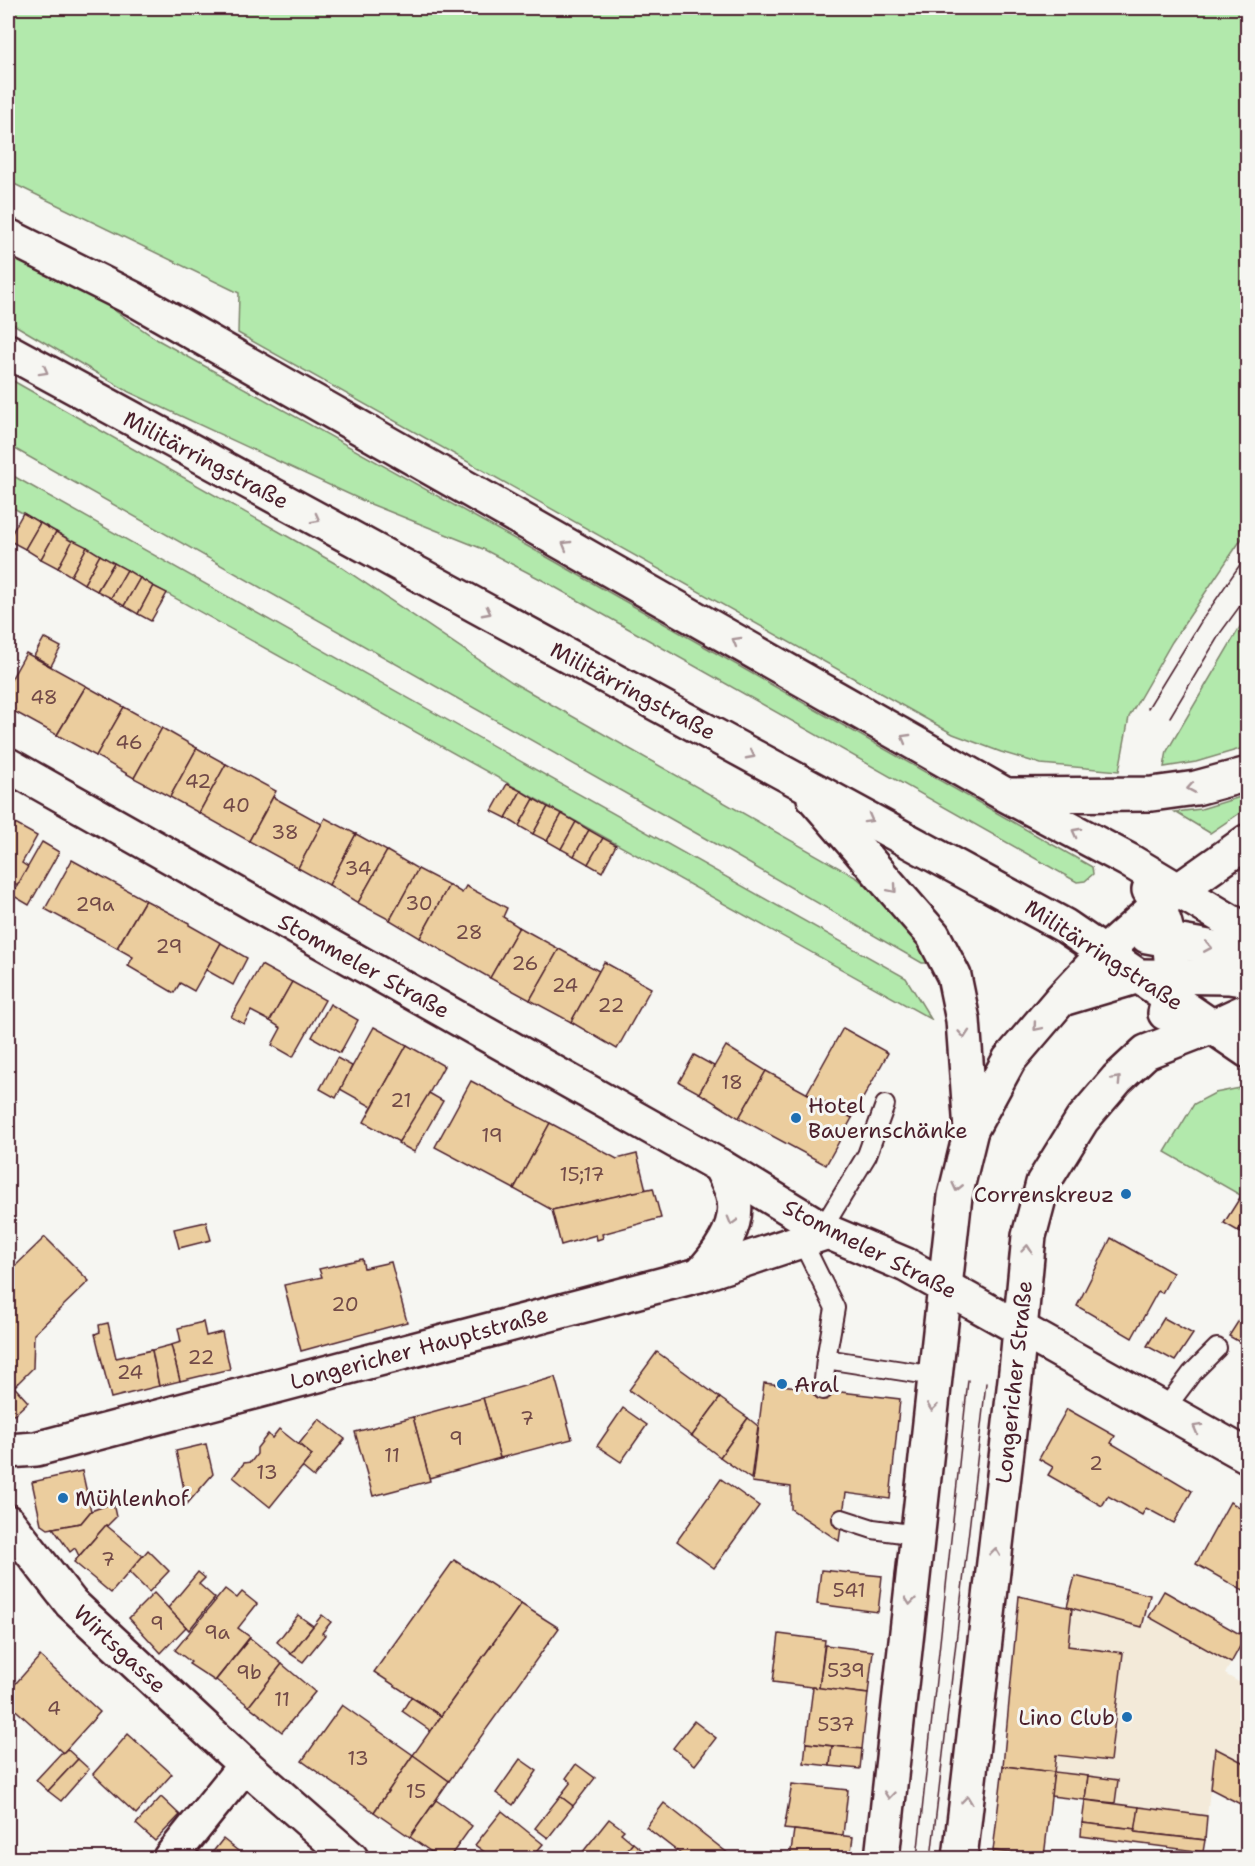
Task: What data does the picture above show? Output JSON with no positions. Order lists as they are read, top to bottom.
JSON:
{
  "streets": {
    "street": [
      "Militärringstraße",
      "Stommeler Straße",
      "Longericher Hauptstraße",
      "Longericher Straße",
      "Wirtsgasse"
    ]
  },
  "crossings": [
    ["Militärringstraße", "Longericher Straße"],
    ["Stommeler Straße", "Longericher Hauptstraße"],
    ["Stommeler Straße", "Longericher Straße"]
  ],
  "places": [
    "Hotel Bauernschänke",
    "Correnskreuz",
    "Aral",
    "Mühlenhof",
    "Lino Club"
  ],
  "house_numbers": [
    "48",
    "46",
    "42",
    "40",
    "38",
    "34",
    "30",
    "29a",
    "28",
    "29",
    "26",
    "24",
    "22",
    "18",
    "21",
    "19",
    "15;17",
    "20",
    "22",
    "24",
    "7",
    "9",
    "11",
    "2",
    "13",
    "7",
    "541",
    "9",
    "9a",
    "539",
    "9b",
    "11",
    "4",
    "537",
    "13",
    "15"
  ]
}
